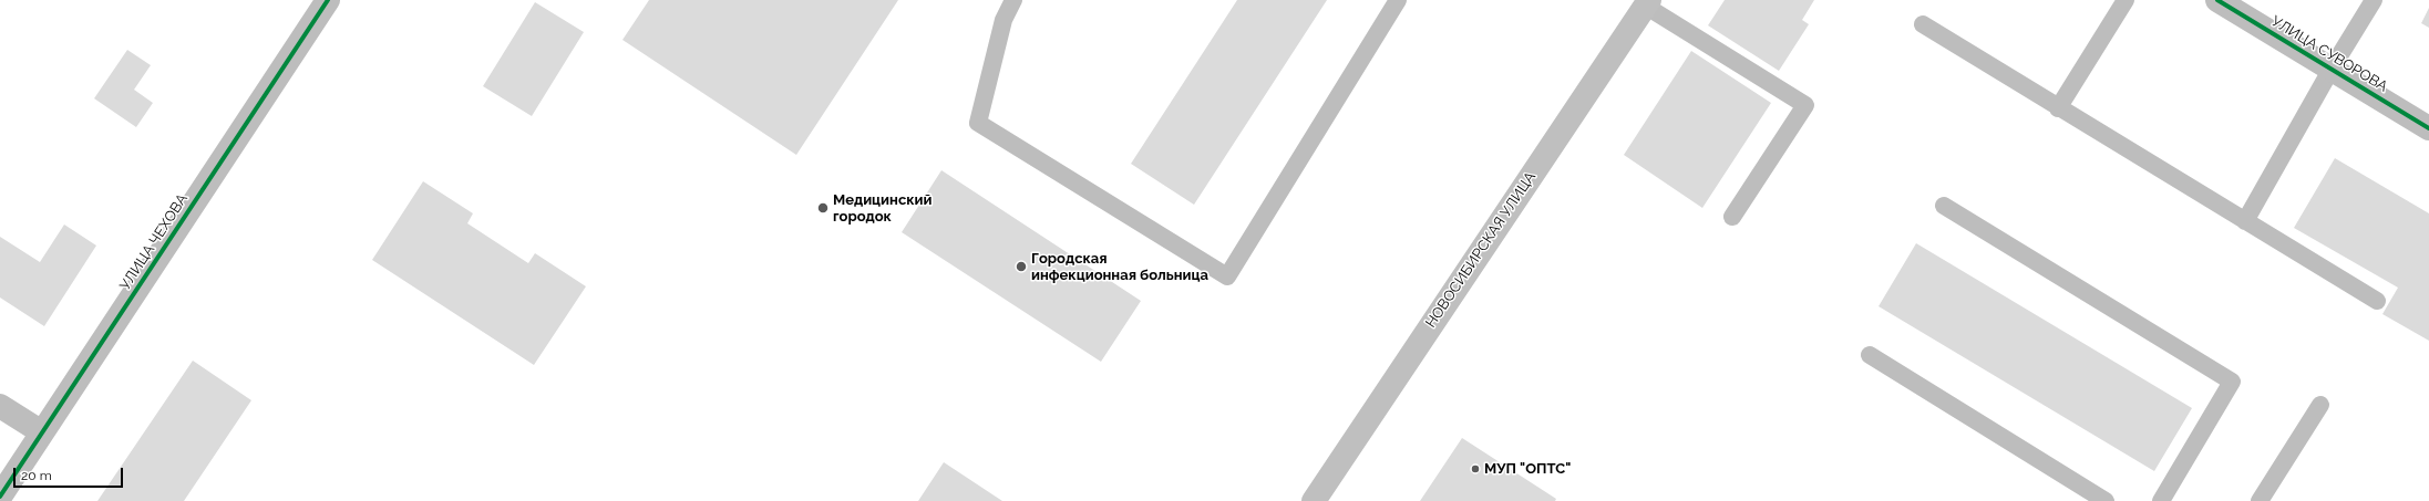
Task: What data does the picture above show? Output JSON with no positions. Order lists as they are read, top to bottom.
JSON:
{
  "streets": {
    "main road": ["НОВОСИБИРСКАЯ УЛИЦА"],
    "street": ["УЛИЦА СУВОРОВА", "УЛИЦА ЧЕХОВА"]
  },
  "places": ["Медицинский городок", "Городская инфекционная больница", "МУП \"ОПТС\""],
  "scale_bar": "20 m"
}
